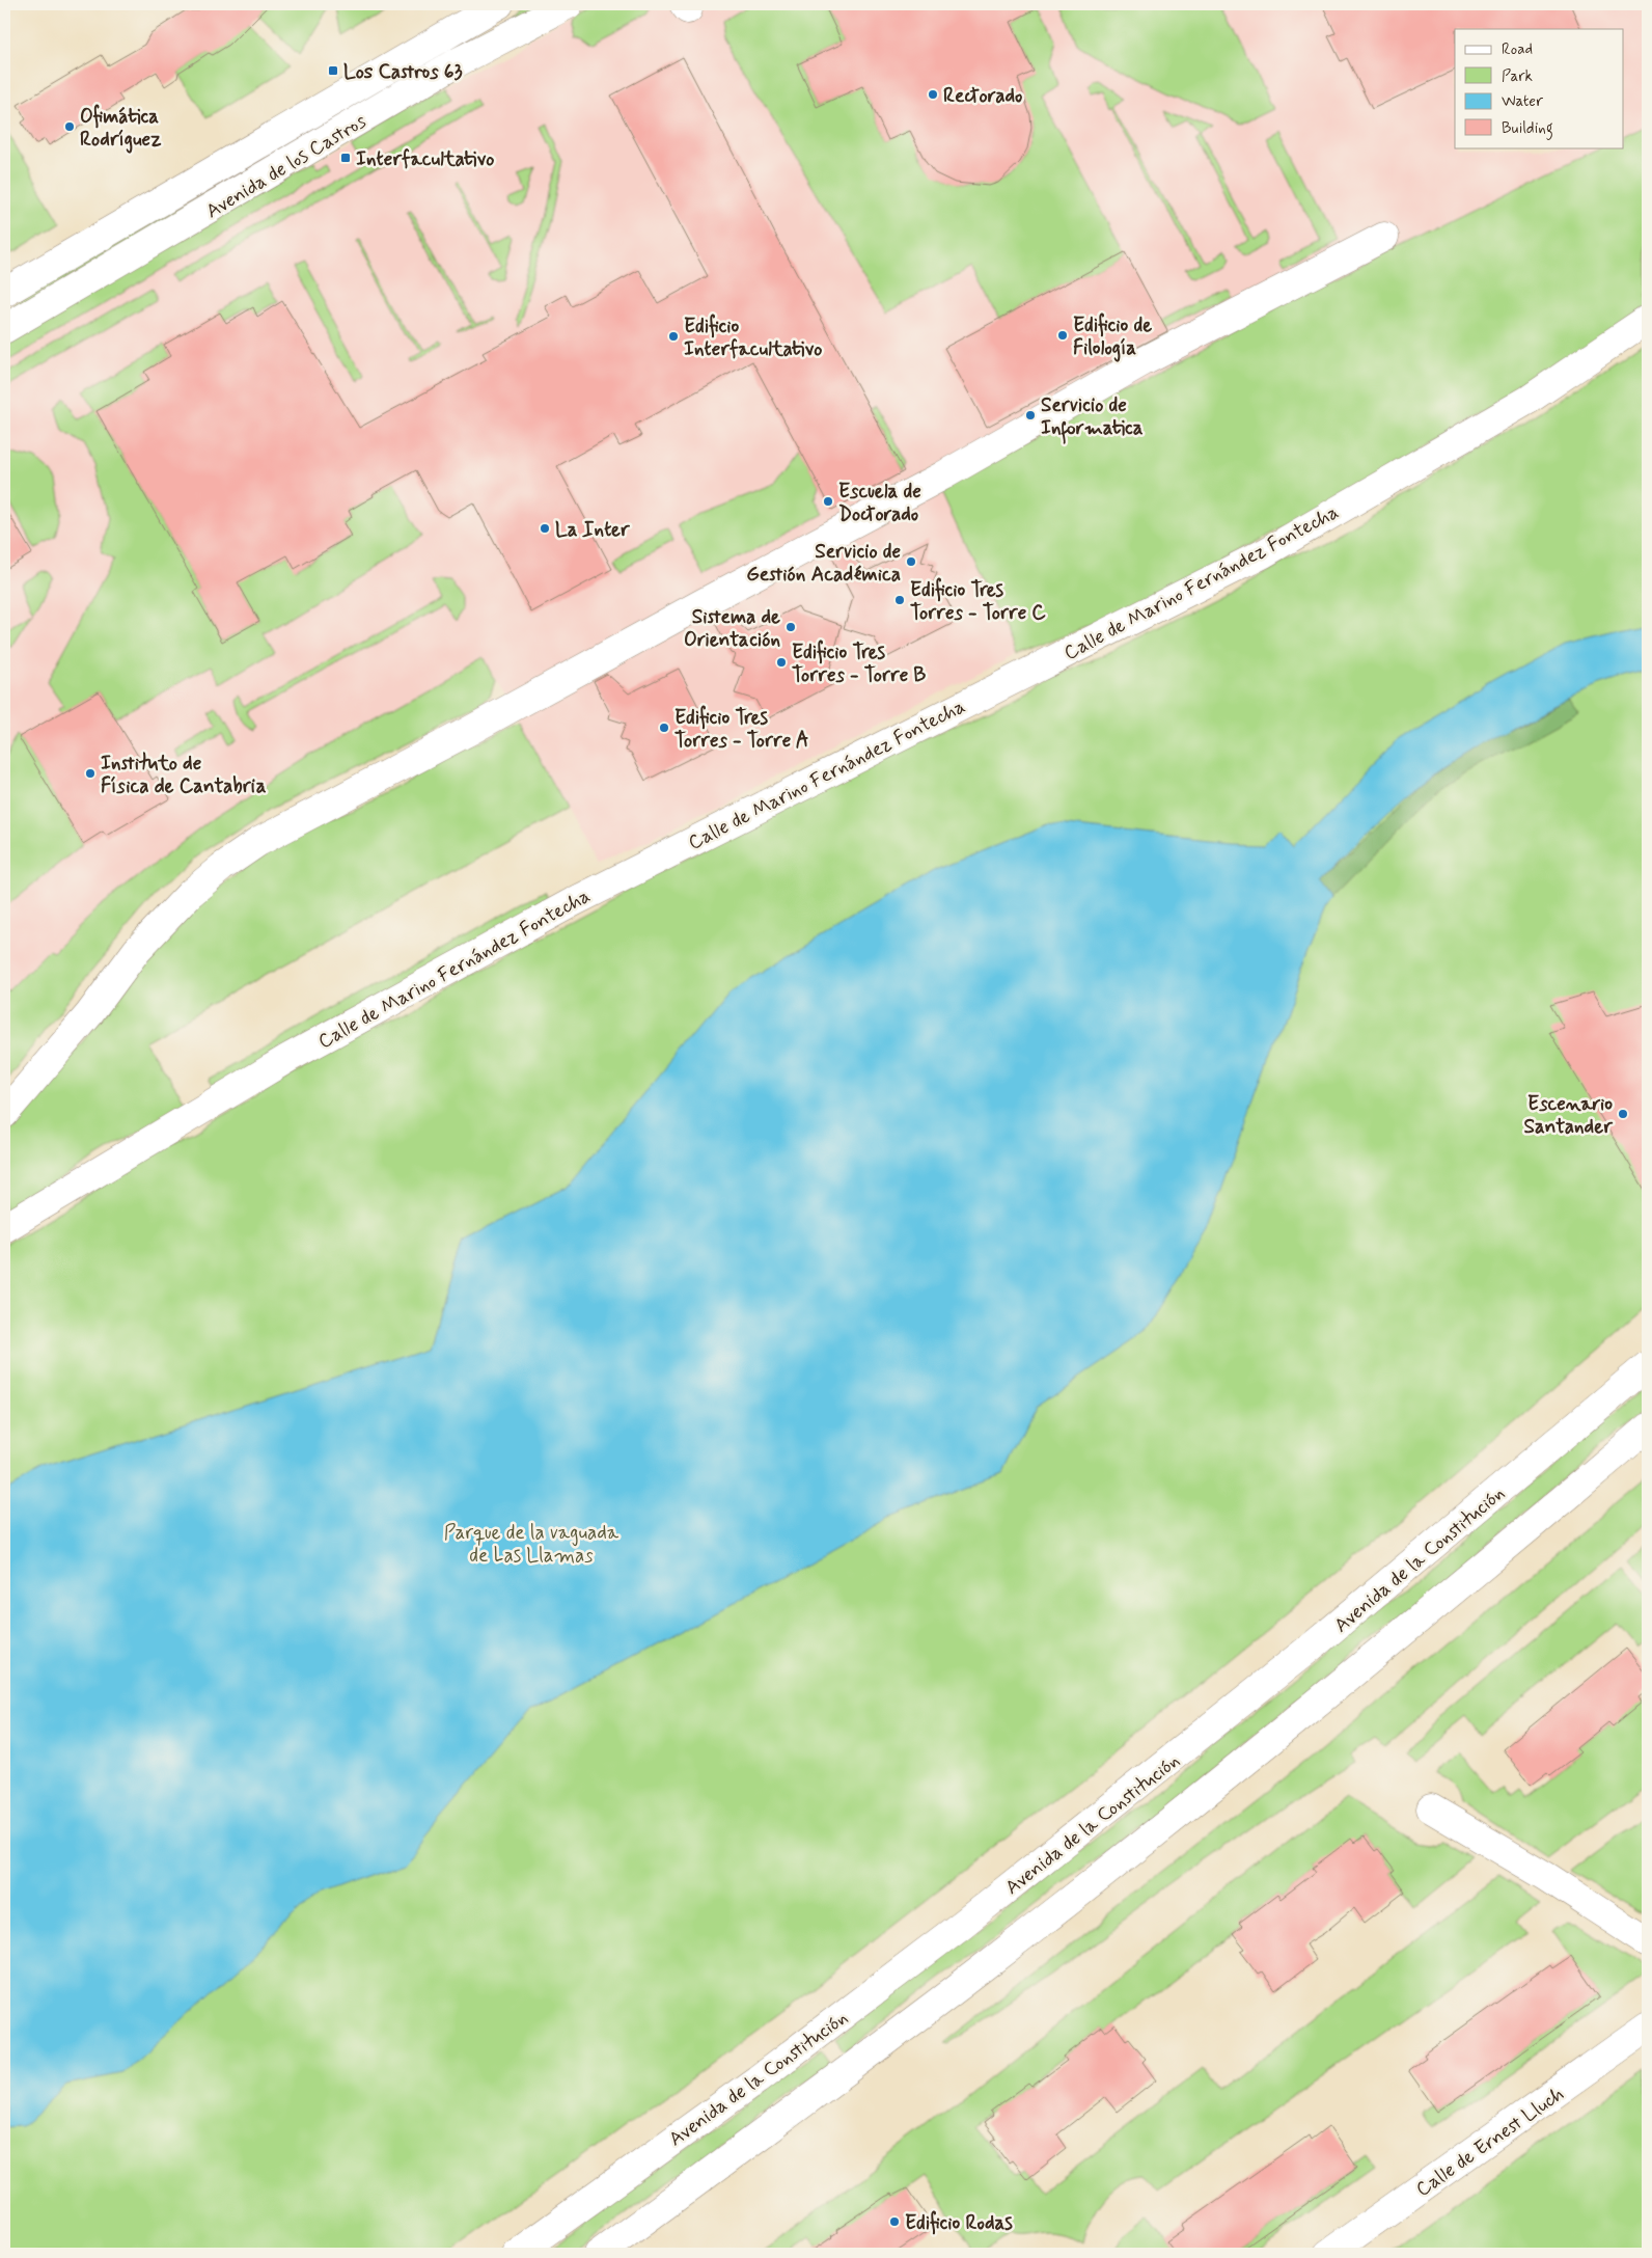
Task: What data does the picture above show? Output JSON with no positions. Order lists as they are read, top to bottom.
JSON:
{
  "streets": {
    "street": [
      "Avenida de los Castros",
      "Calle de Marino Fernández Fontecha",
      "Avenida de la Constitución",
      "Calle de Ernest Lluch"
    ]
  },
  "parks": ["Parque de la vaguada de Las Llamas"],
  "places": {
    "transit": ["Los Castros 63", "Interfacultativo"],
    "other": [
      "Rectorado",
      "Ofimática Rodríguez",
      "Edificio de Filología",
      "Edificio Interfacultativo",
      "Servicio de Informatica",
      "Escuela de Doctorado",
      "La Inter",
      "Servicio de Gestión Académica",
      "Edificio Tres Torres - Torre C",
      "Sistema de Orientación",
      "Edificio Tres Torres - Torre B",
      "Edificio Tres Torres - Torre A",
      "Instituto de Física de Cantabria",
      "Escenario Santander",
      "Edificio Rodas"
    ]
  },
  "legend": [
    "Road",
    "Park",
    "Water",
    "Building"
  ]
}
